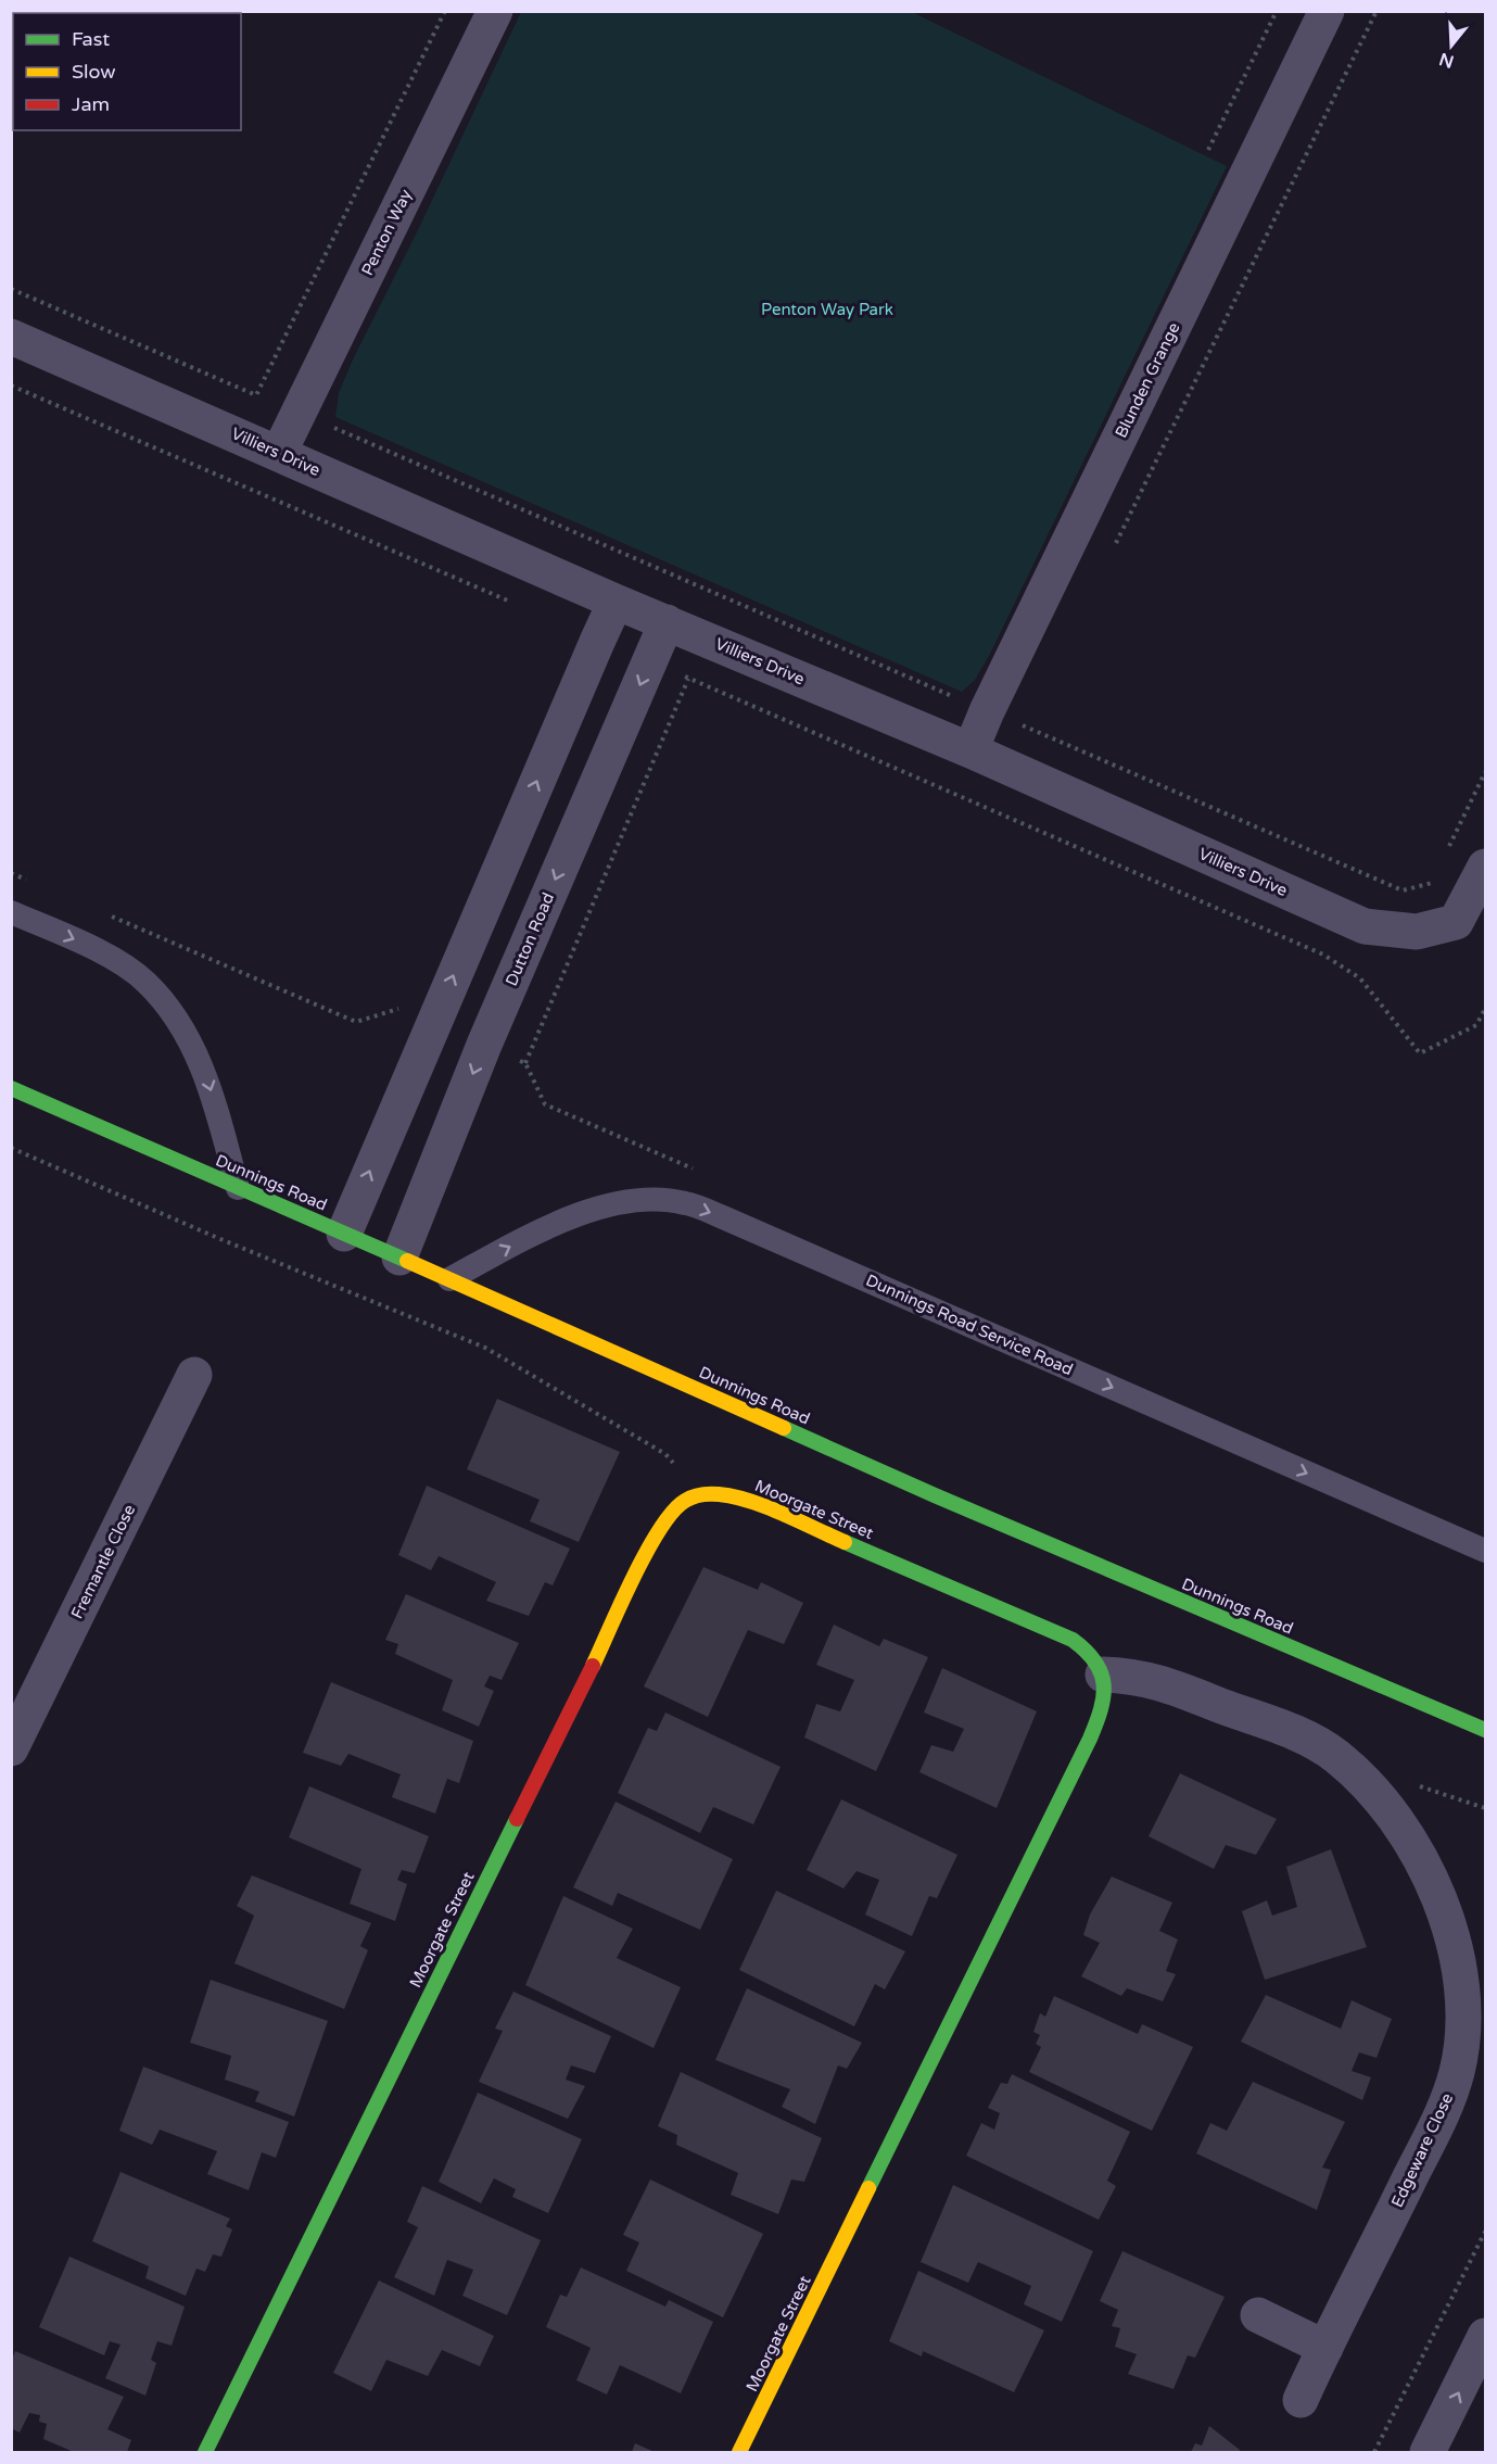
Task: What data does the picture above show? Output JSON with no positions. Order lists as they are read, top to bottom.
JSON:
{
  "streets": {
    "street": [
      "Penton Way",
      "Blunden Grange",
      "Villiers Drive",
      "Dutton Road",
      "Dunnings Road",
      "Moorgate Street",
      "Fremantle Close",
      "Edgeware Close"
    ],
    "lane": ["Dunnings Road Service Road"]
  },
  "crossings": [
    ["Penton Way", "Villiers Drive"],
    ["Blunden Grange", "Villiers Drive"],
    ["Villiers Drive", "Dutton Road"],
    ["Dutton Road", "Dunnings Road"],
    ["Dunnings Road", "Dunnings Road Service Road"],
    ["Moorgate Street", "Edgeware Close"]
  ],
  "one_way": ["Dunnings Road Service Road"],
  "parks": ["Penton Way Park"],
  "legend": ["Fast", "Slow", "Jam"],
  "north": "bottom"
}
